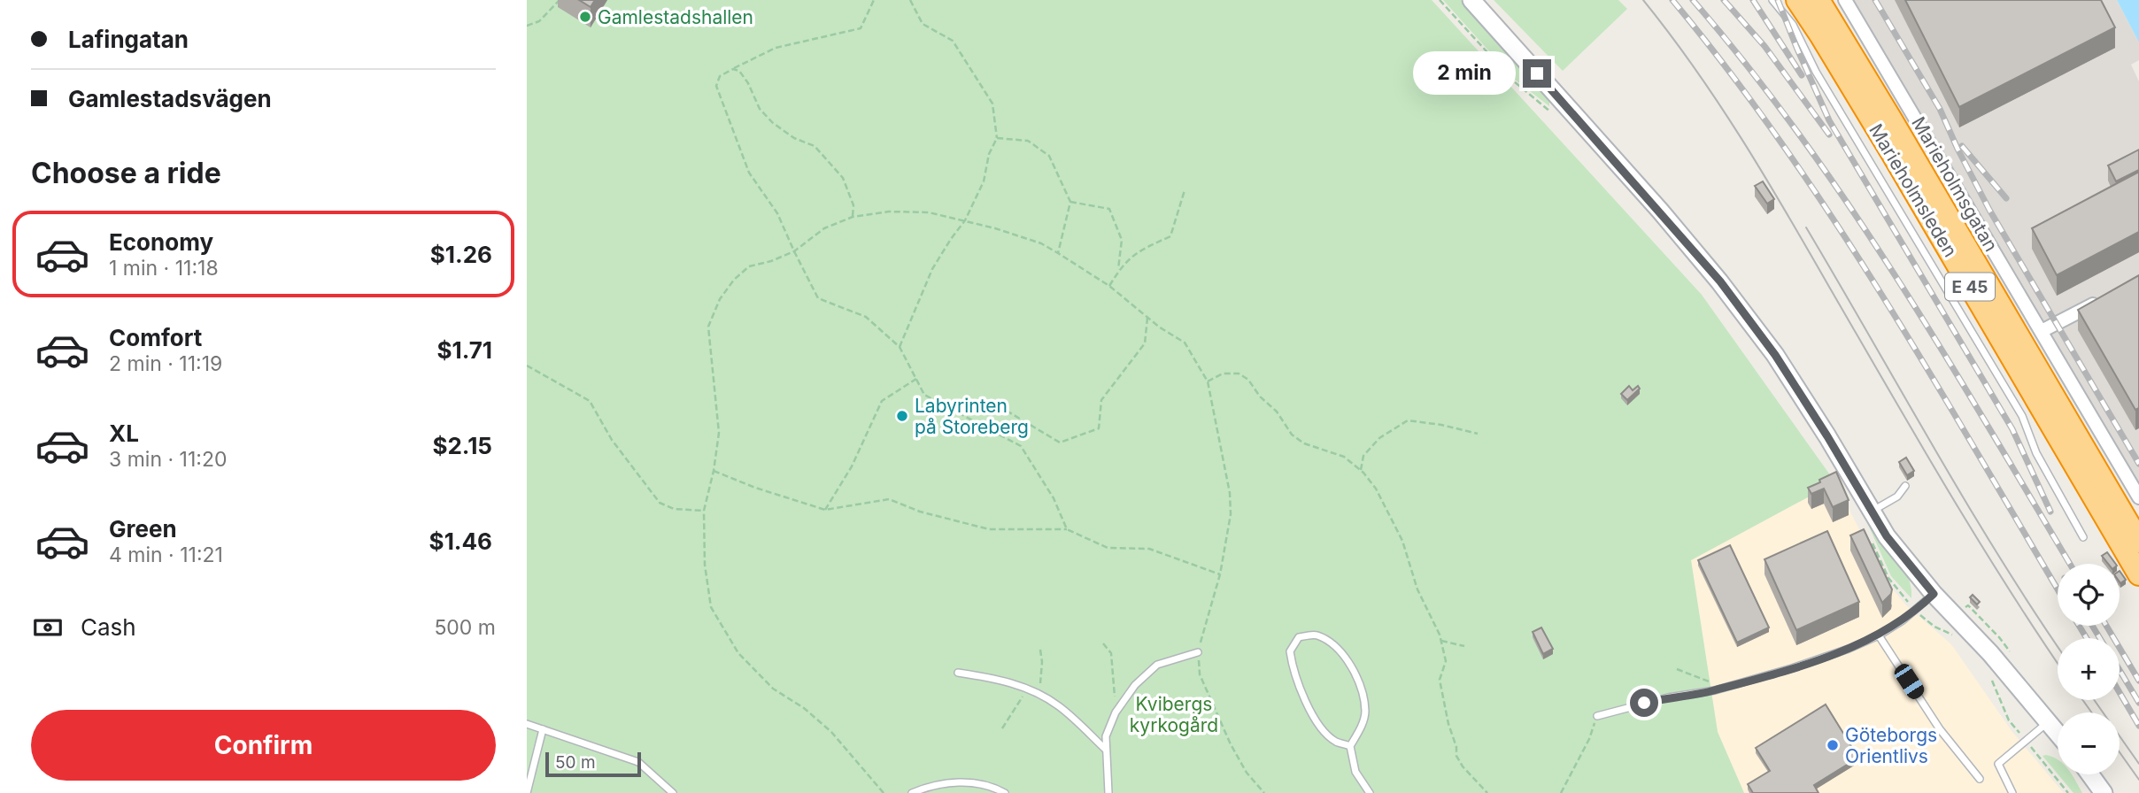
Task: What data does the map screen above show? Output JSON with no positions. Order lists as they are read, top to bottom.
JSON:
{
  "streets": {
    "highway": ["Marieholmsleden", "E 45"],
    "street": ["Marieholmsgatan"]
  },
  "parks": ["Kvibergs kyrkogård"],
  "places": ["Gamlestadshallen", "Labyrinten på Storeberg", "Göteborgs Orientlivs"],
  "scale_bar": "50 m",
  "page": {
    "banner": ["Lafingatan", "Gamlestadsvägen"],
    "bubble": "2 min",
    "heading": "Choose a ride",
    "list": [
      {
        "name": "Economy",
        "note": "1 min · 11:18",
        "value": "$1.26"
      },
      {
        "name": "Comfort",
        "note": "2 min · 11:19",
        "value": "$1.71"
      },
      {
        "name": "XL",
        "note": "3 min · 11:20",
        "value": "$2.15"
      },
      {
        "name": "Green",
        "note": "4 min · 11:21",
        "value": "$1.46"
      }
    ],
    "map_buttons": ["+", "−"],
    "pay": ["Cash", "500 m"],
    "buttons": "Confirm",
    "scale": "50 m"
  }
}
